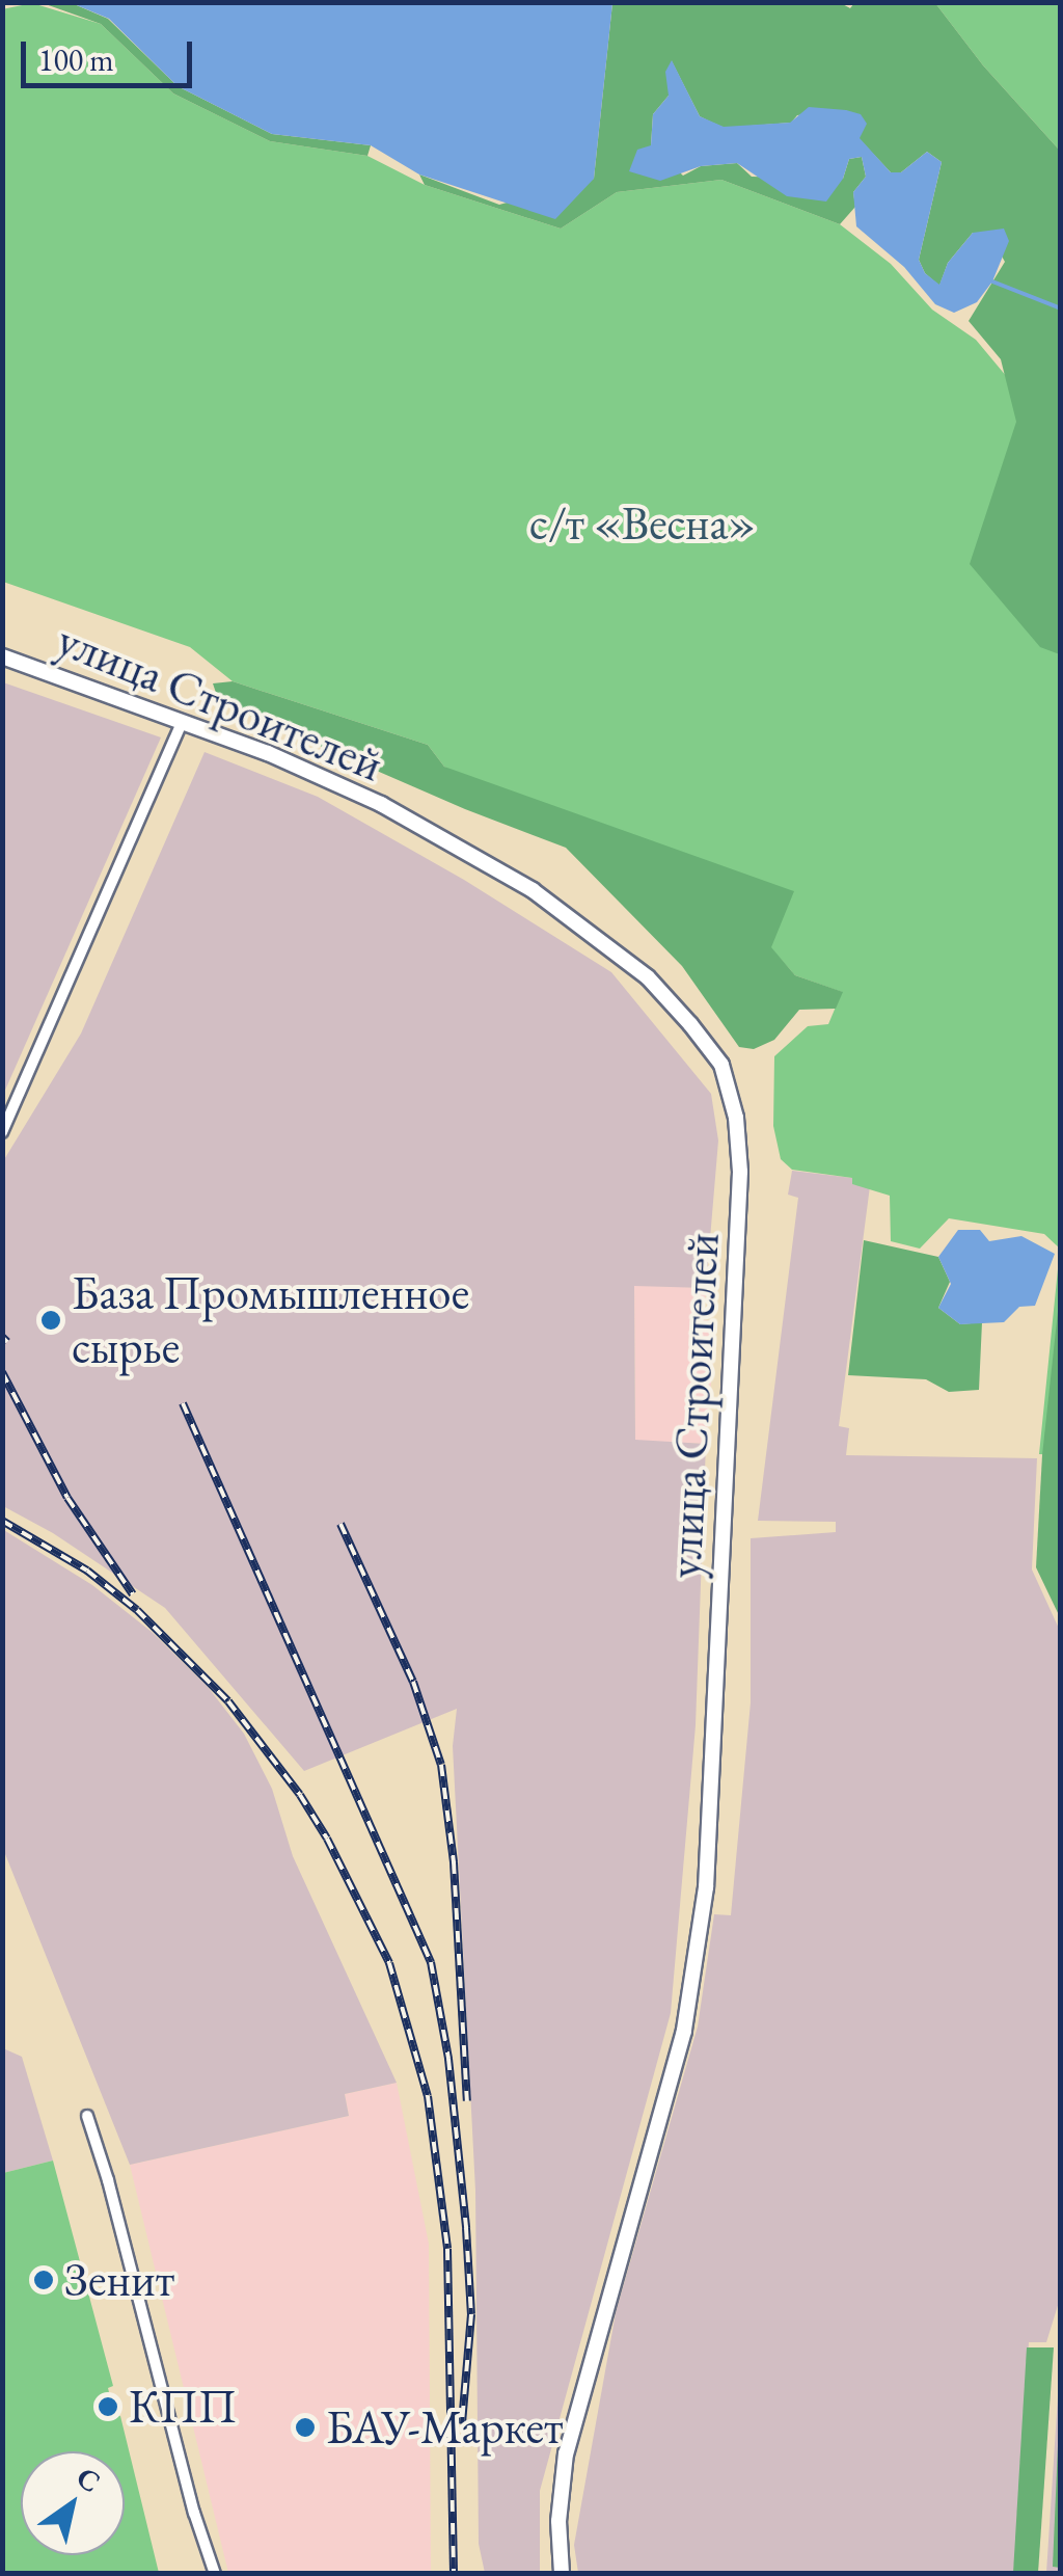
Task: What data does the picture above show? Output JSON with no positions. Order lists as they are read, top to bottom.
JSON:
{
  "streets": {
    "main road": ["улица Строителей"]
  },
  "parks": ["с/т «Весна»"],
  "places": [
    "База Промышленное сырье",
    "Зенит",
    "КПП",
    "БАУ-Маркет"
  ],
  "scale_bar": "100 m",
  "north": "top right"
}
